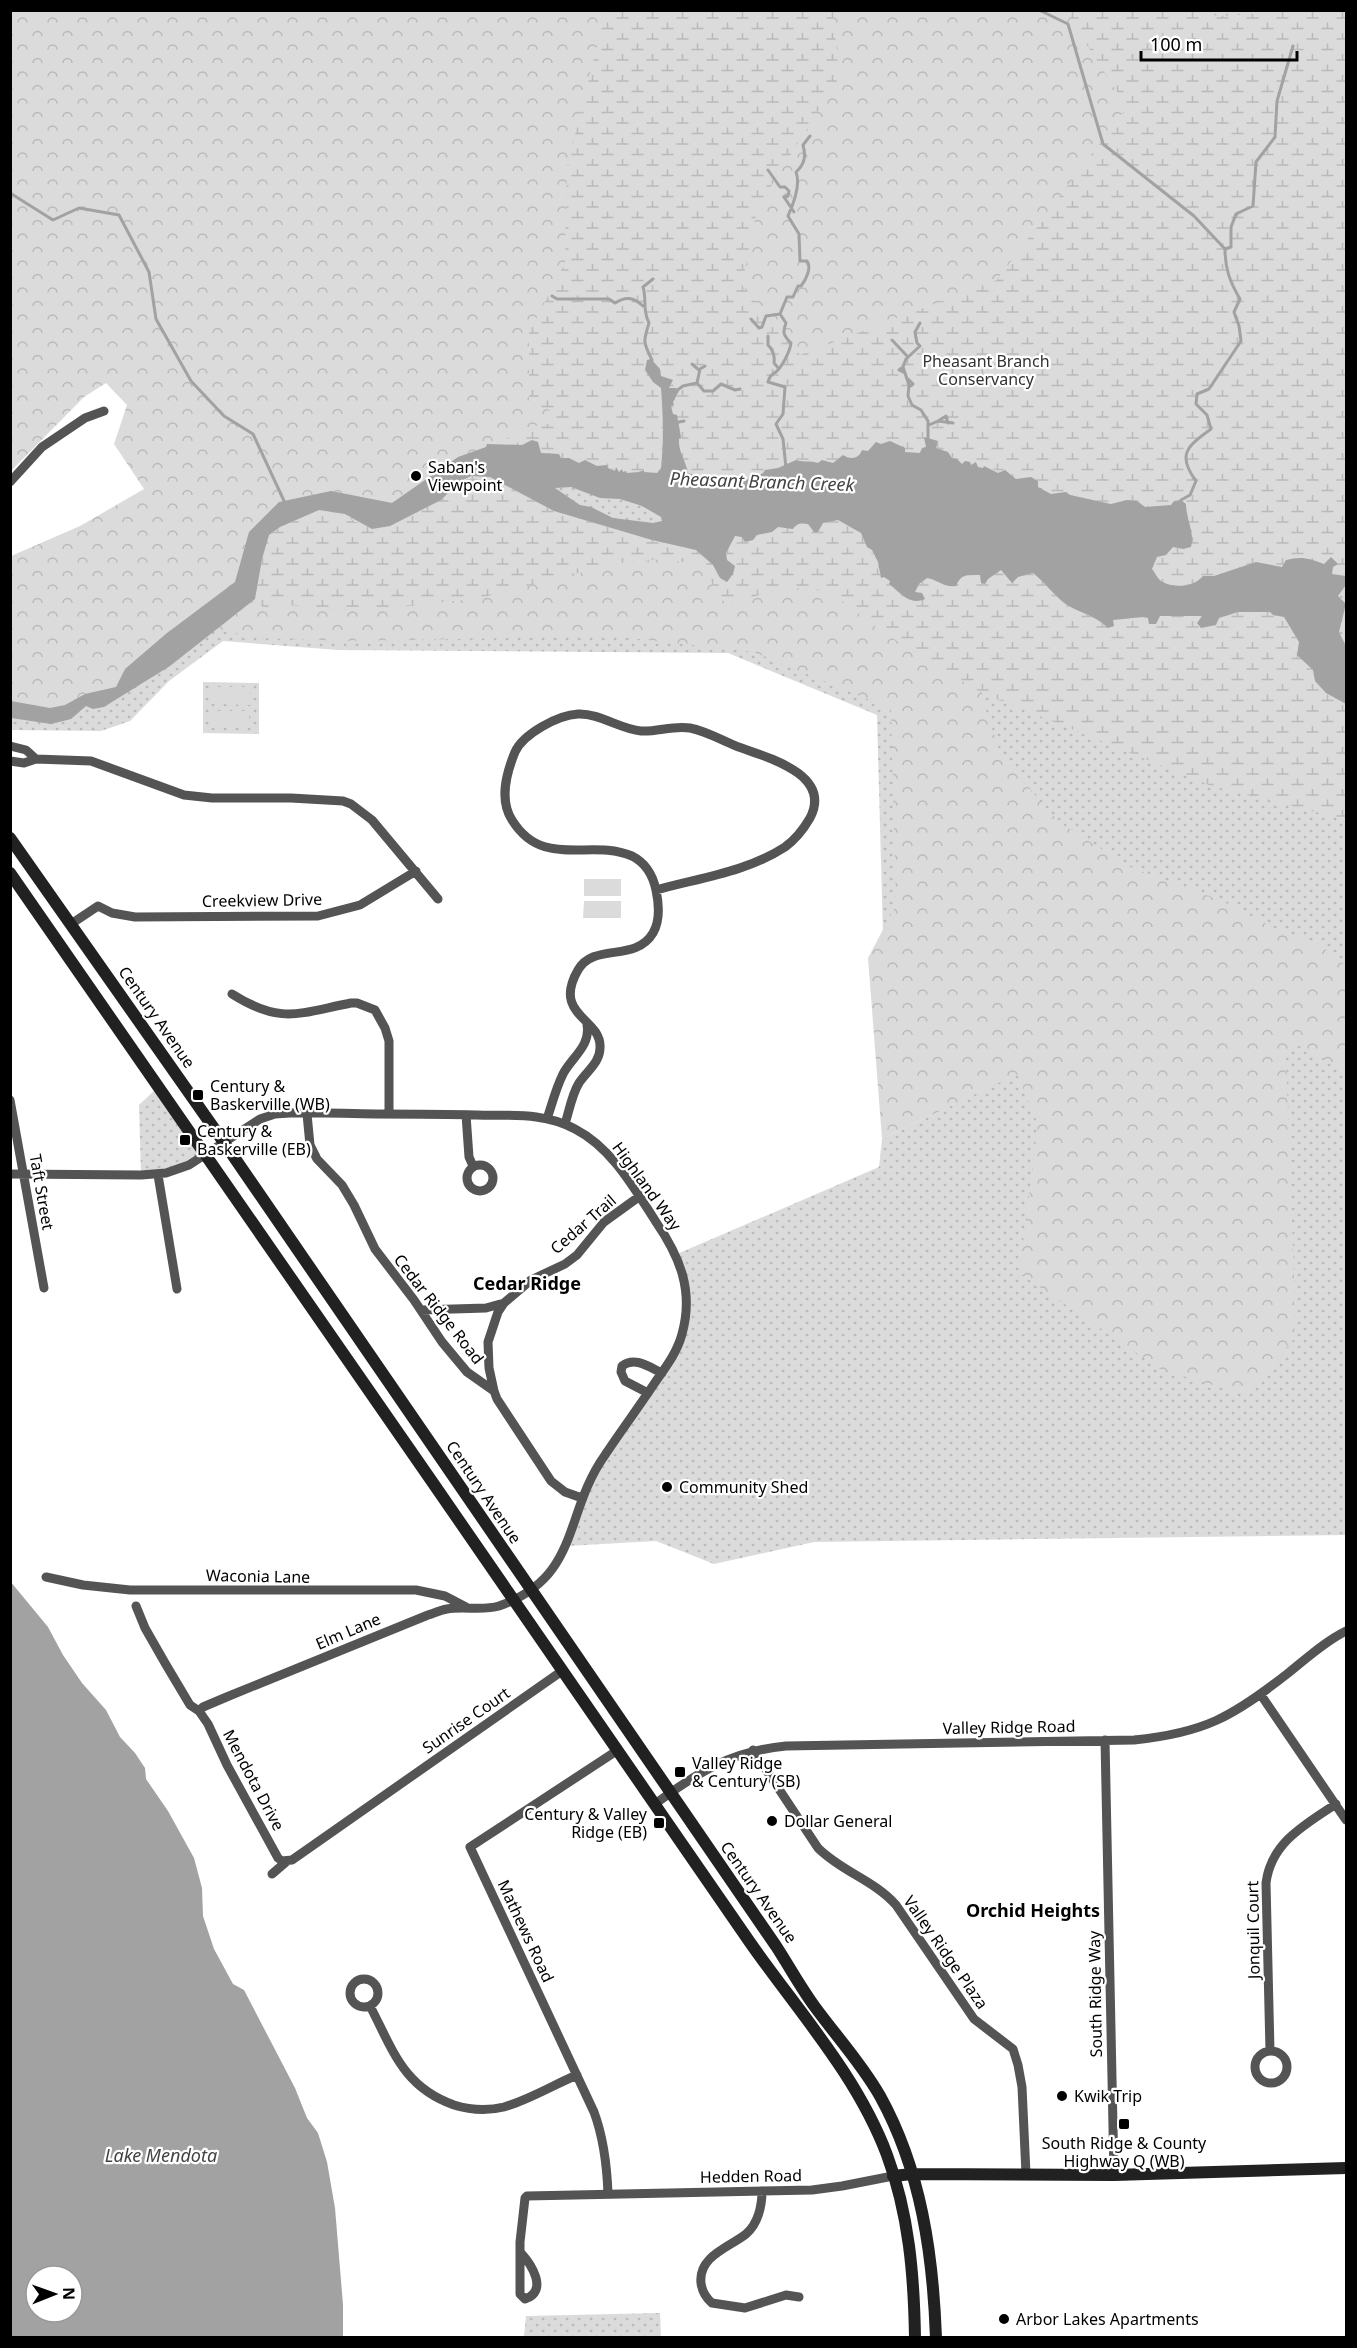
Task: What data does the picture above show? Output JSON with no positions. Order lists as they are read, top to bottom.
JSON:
{
  "streets": {
    "main road": ["Century Avenue"],
    "street": [
      "Creekview Drive",
      "Highland Way",
      "Taft Street",
      "Cedar Trail",
      "Cedar Ridge Road",
      "Waconia Lane",
      "Elm Lane",
      "Sunrise Court",
      "Valley Ridge Road",
      "Mendota Drive",
      "Jonquil Court",
      "Mathews Road",
      "Valley Ridge Plaza",
      "South Ridge Way",
      "Hedden Road"
    ]
  },
  "crossings": [
    ["Creekview Drive", "Century Avenue"],
    ["Century Avenue", "Highland Way"],
    ["Century Avenue", "Valley Ridge Road"],
    ["Highland Way", "Taft Street"],
    ["Highland Way", "Cedar Trail"],
    ["Highland Way", "Cedar Ridge Road"],
    ["Highland Way", "Elm Lane"],
    ["Cedar Trail", "Cedar Ridge Road"],
    ["Waconia Lane", "Elm Lane"],
    ["Elm Lane", "Mendota Drive"],
    ["Sunrise Court", "Mendota Drive"],
    ["Valley Ridge Road", "Valley Ridge Plaza"],
    ["Valley Ridge Road", "South Ridge Way"],
    ["Mathews Road", "Hedden Road"]
  ],
  "districts": ["Cedar Ridge", "Orchid Heights"],
  "water": ["Pheasant Branch Creek", "Lake Mendota"],
  "parks": ["Pheasant Branch Conservancy"],
  "places": {
    "other": [
      "Saban's Viewpoint",
      "Community Shed",
      "Dollar General",
      "Kwik Trip",
      "Arbor Lakes Apartments"
    ],
    "transit": [
      "Century & Baskerville (WB)",
      "Century & Baskerville (EB)",
      "Valley Ridge & Century (SB)",
      "Century & Valley Ridge (EB)",
      "South Ridge & County Highway Q (WB)"
    ]
  },
  "scale_bar": "100 m",
  "north": "right"
}
